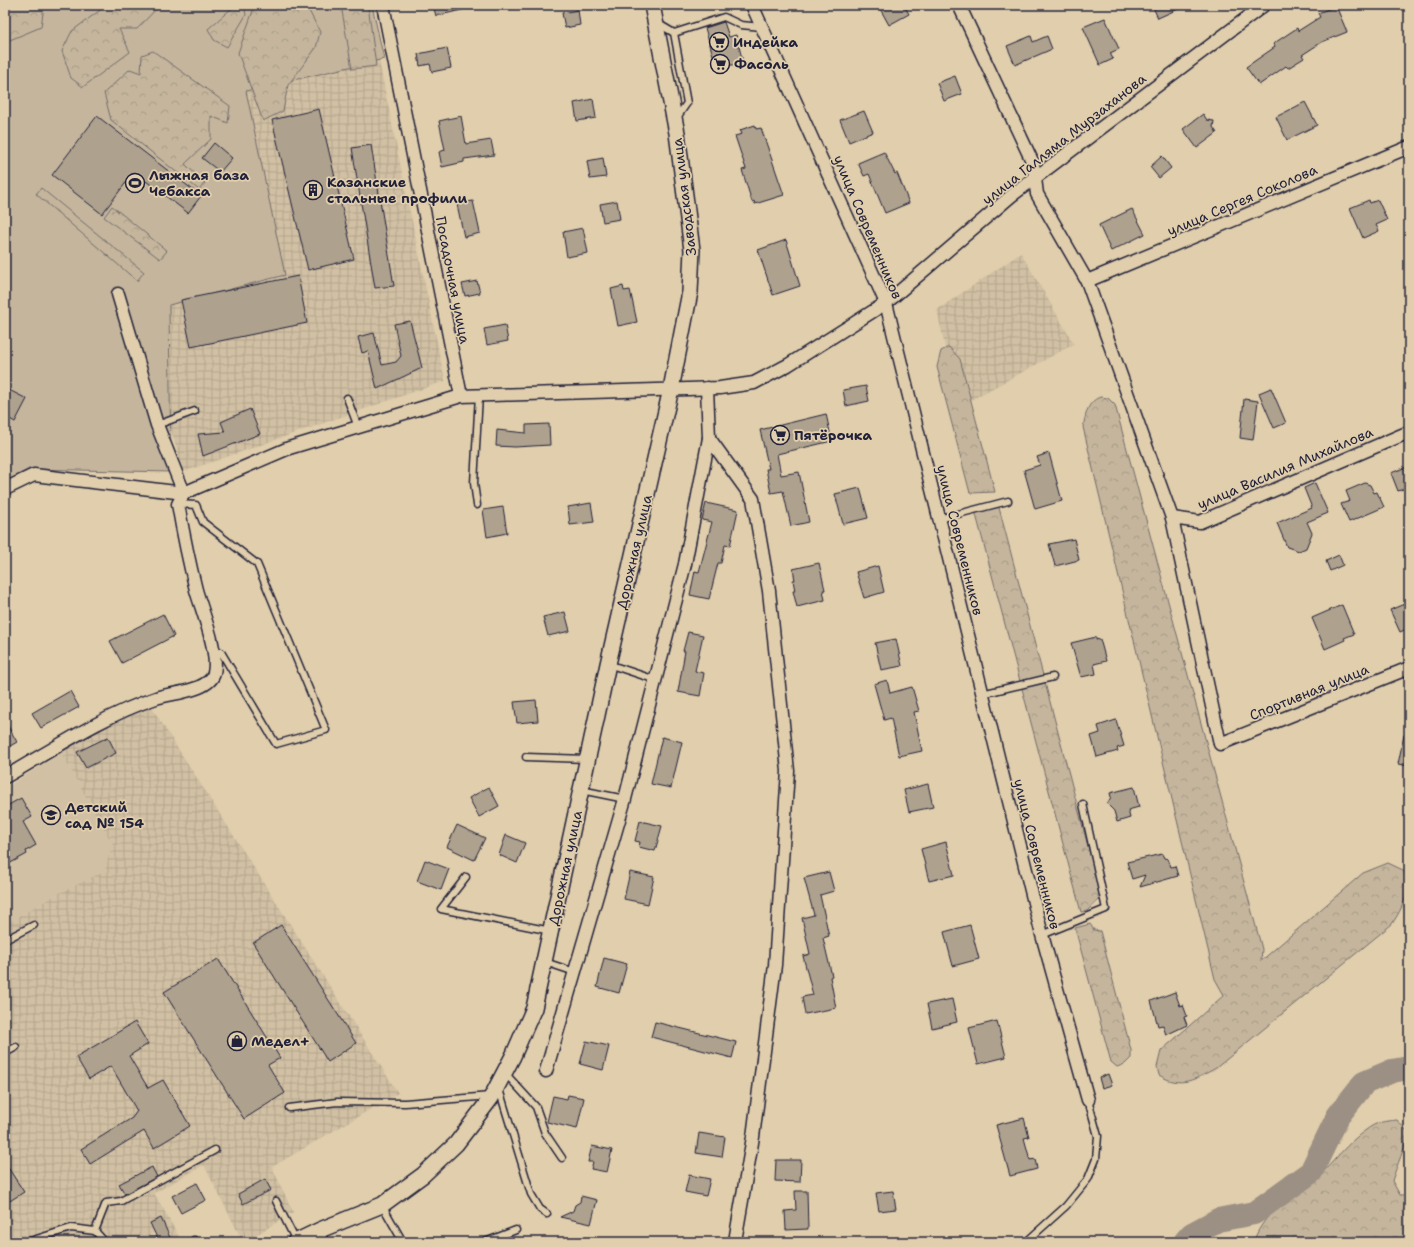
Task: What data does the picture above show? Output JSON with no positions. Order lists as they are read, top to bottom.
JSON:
{
  "streets": {
    "street": [
      "улица Галляма Мурзаханова",
      "Заводская улица",
      "улица Сергея Соколова",
      "улица Современников",
      "Посадочная улица",
      "улица Василия Михайлова",
      "Дорожная улица",
      "Спортивная улица"
    ]
  },
  "crossings": [
    ["улица Галляма Мурзаханова", "Заводская улица"],
    ["улица Галляма Мурзаханова", "улица Современников"],
    ["улица Галляма Мурзаханова", "Посадочная улица"],
    ["улица Галляма Мурзаханова", "Дорожная улица"],
    ["Заводская улица", "Дорожная улица"],
    ["улица Василия Михайлова", "Спортивная улица"]
  ],
  "places": {
    "supermarket": ["Индейка", "Фасоль", "Пятёрочка"],
    "sports": ["Лыжная база Чебакса"],
    "building": ["Казанские стальные профили"],
    "school or university": ["Детский сад № 154"],
    "shop": ["Медел+"]
  }
}
